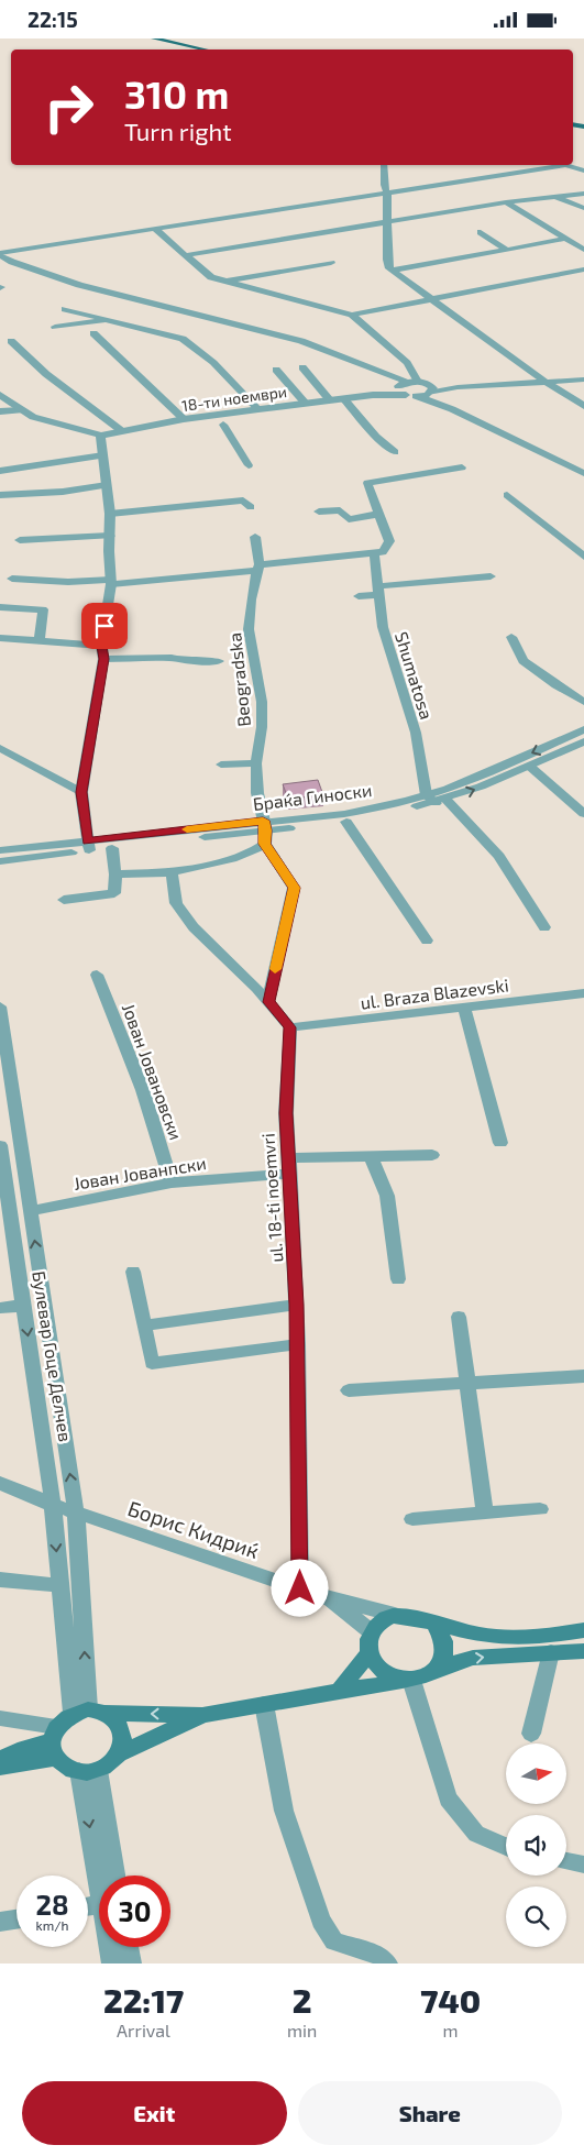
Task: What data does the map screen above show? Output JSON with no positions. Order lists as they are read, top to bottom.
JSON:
{
  "streets": {
    "street": [
      "18-ти ноември",
      "Shumatosa",
      "Beogradska",
      "Браќа Гиноски",
      "ul. Braza Blazevski",
      "Јован Јовановски",
      "Јован Јованпски",
      "ul. 18-ti noemvri",
      "Булевар Гоце Делчев",
      "Борис Кидриќ"
    ]
  },
  "crossings": [
    ["Shumatosa", "Браќа Гиноски"],
    ["Beogradska", "Браќа Гиноски"],
    ["ul. Braza Blazevski", "ul. 18-ti noemvri"],
    ["Јован Јовановски", "Јован Јованпски"],
    ["Јован Јованпски", "ul. 18-ti noemvri"],
    ["Јован Јованпски", "Булевар Гоце Делчев"],
    ["ul. 18-ti noemvri", "Борис Кидриќ"],
    ["Булевар Гоце Делчев", "Борис Кидриќ"]
  ],
  "north": "right",
  "page": {
    "status": "22:15",
    "turn": ["310 m", "Turn right"],
    "speed": "28 km/h",
    "limit": "30",
    "eta": [
      "22:17",
      "Arrival",
      "2",
      "min",
      "740",
      "m"
    ],
    "buttons": ["Exit", "Share"]
  }
}
